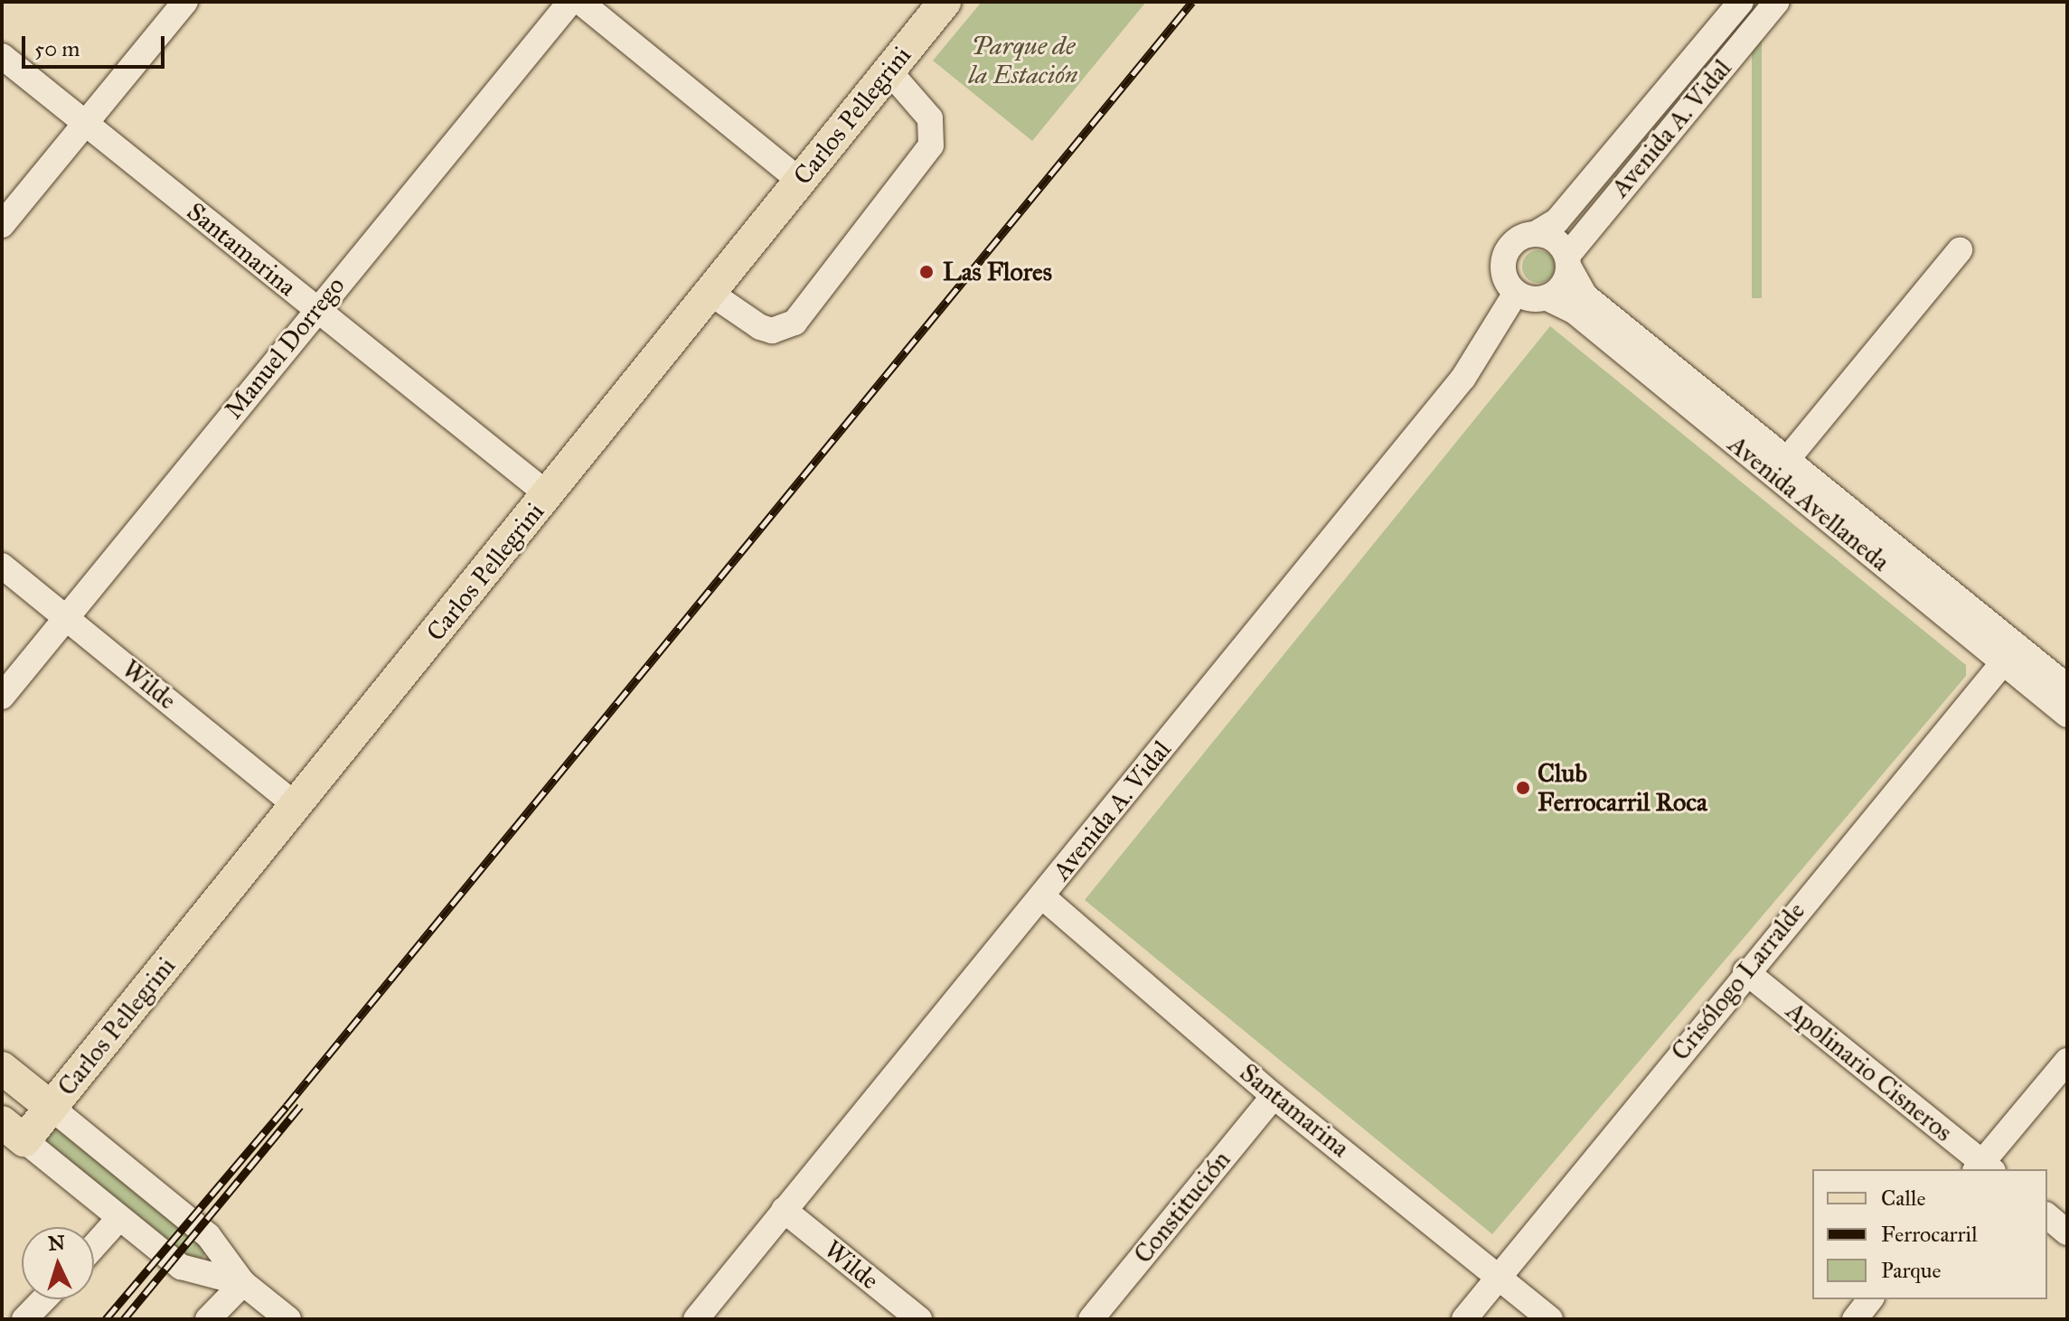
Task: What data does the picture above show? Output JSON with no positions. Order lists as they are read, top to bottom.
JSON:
{
  "streets": {
    "main road": ["Carlos Pellegrini"],
    "street": [
      "Avenida A. Vidal",
      "Santamarina",
      "Manuel Dorrego",
      "Avenida Avellaneda",
      "Wilde",
      "Crisólogo Larralde",
      "Apolinario Cisneros",
      "Constitución"
    ]
  },
  "crossings": [
    ["Carlos Pellegrini", "Santamarina"],
    ["Carlos Pellegrini", "Wilde"],
    ["Avenida A. Vidal", "Santamarina"],
    ["Avenida A. Vidal", "Avenida Avellaneda"],
    ["Avenida A. Vidal", "Wilde"],
    ["Santamarina", "Manuel Dorrego"],
    ["Santamarina", "Crisólogo Larralde"],
    ["Santamarina", "Constitución"],
    ["Manuel Dorrego", "Wilde"],
    ["Avenida Avellaneda", "Crisólogo Larralde"],
    ["Crisólogo Larralde", "Apolinario Cisneros"]
  ],
  "parks": ["Parque de la Estación"],
  "places": ["Las Flores", "Club Ferrocarril Roca"],
  "legend": ["Calle", "Ferrocarril", "Parque"],
  "scale_bar": "50 m",
  "north": "top"
}
